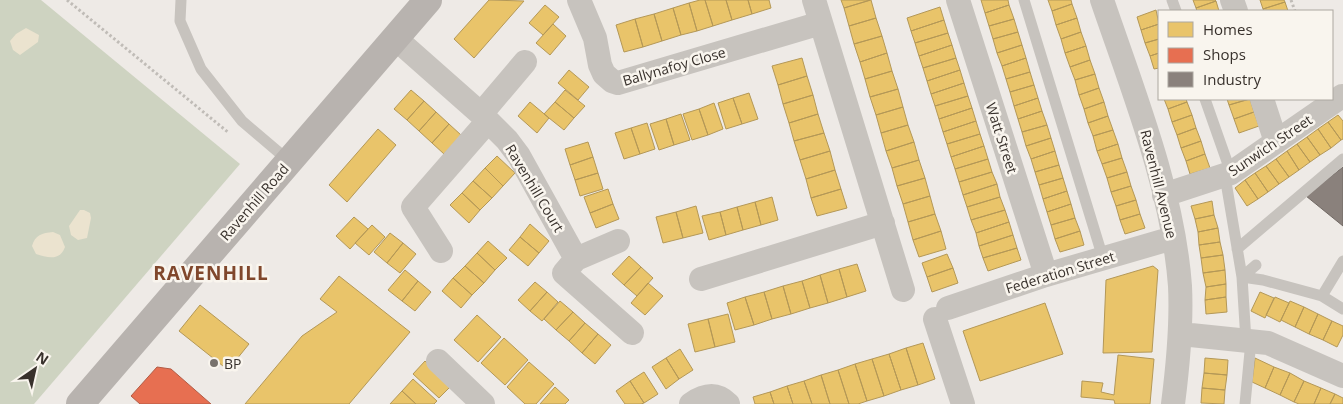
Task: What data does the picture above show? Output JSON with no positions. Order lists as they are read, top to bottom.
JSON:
{
  "streets": {
    "main road": ["Ravenhill Road"],
    "street": [
      "Ballynafoy Close",
      "Watt Street",
      "Sunwich Street",
      "Ravenhill Avenue",
      "Ravenhill Court",
      "Federation Street"
    ]
  },
  "crossings": [
    ["Watt Street", "Federation Street"],
    ["Sunwich Street", "Ravenhill Avenue"],
    ["Ravenhill Avenue", "Federation Street"],
    ["Ravenhill Court", "Ravenhill Road"]
  ],
  "districts": ["RAVENHILL"],
  "places": ["BP"],
  "legend": ["Homes", "Shops", "Industry"],
  "north": "top right"
}
